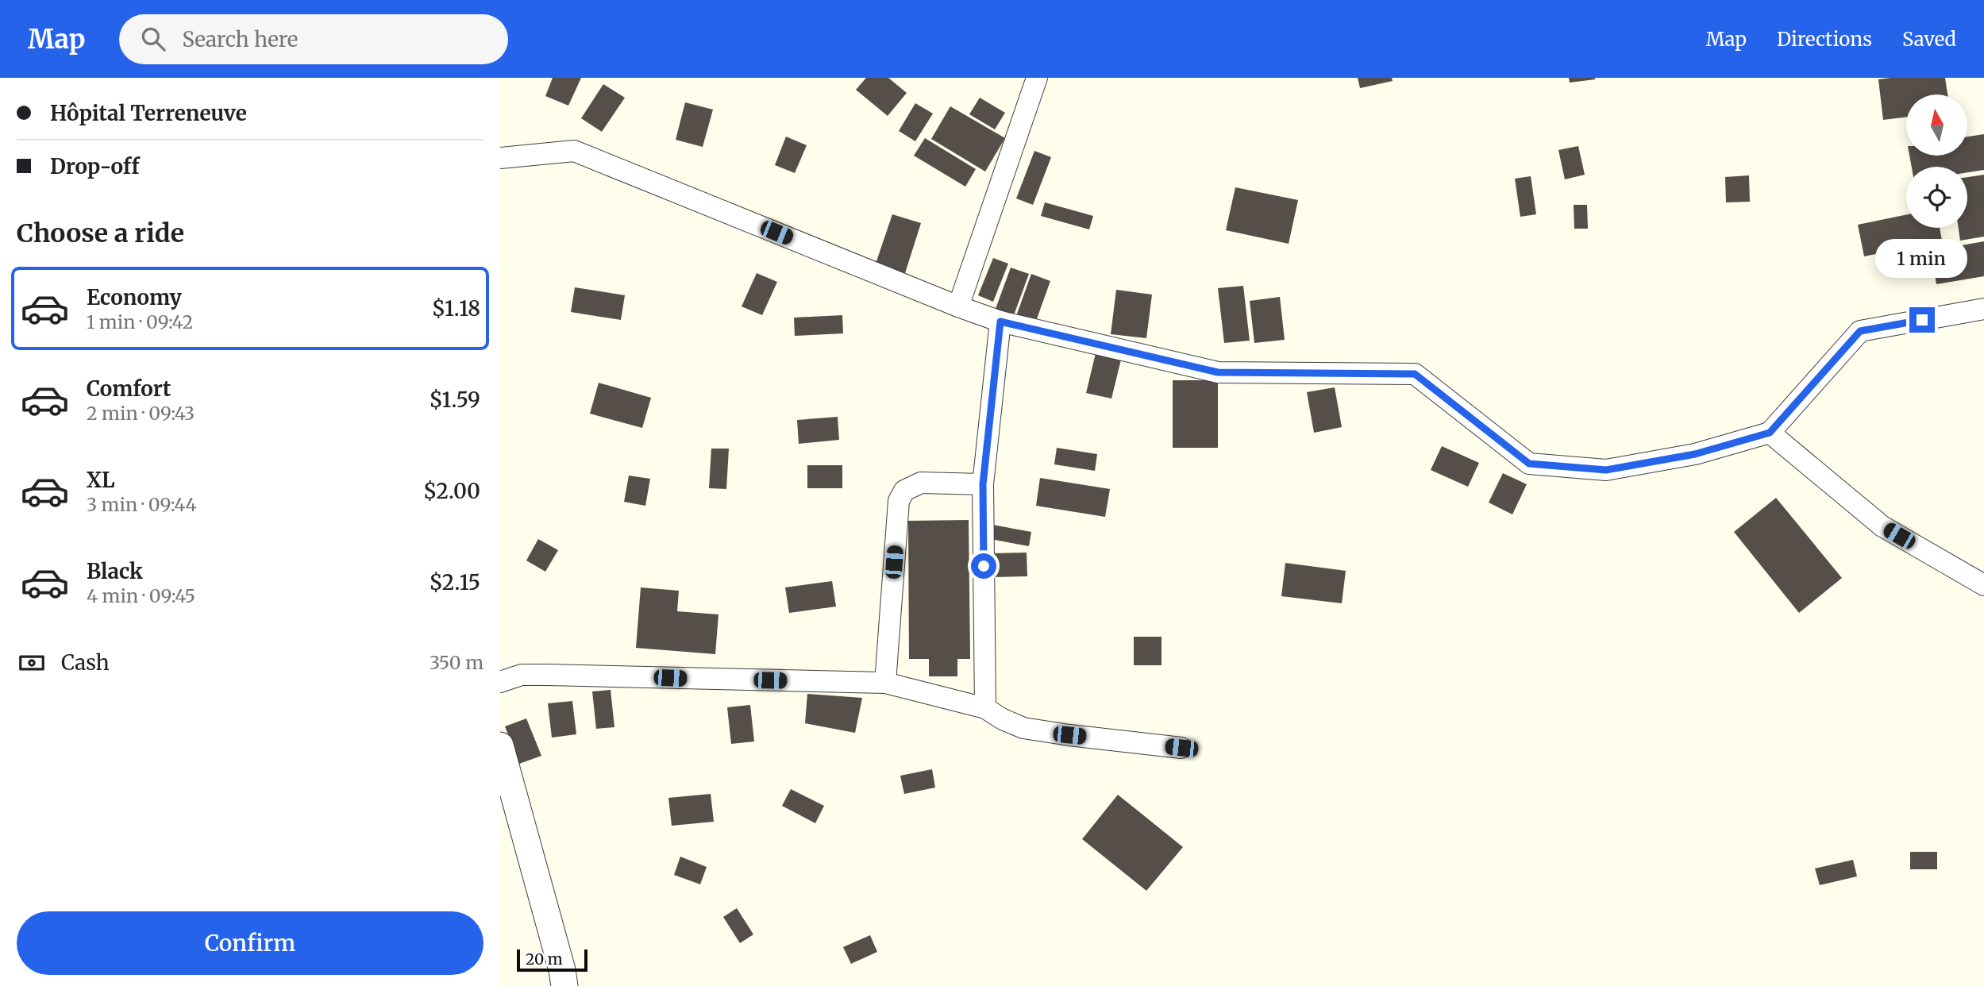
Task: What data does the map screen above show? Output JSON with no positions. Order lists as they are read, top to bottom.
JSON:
{
  "scale_bar": "20 m",
  "north": "top",
  "page": {
    "header": "Map",
    "search": "Search here",
    "nav": ["Map", "Directions", "Saved"],
    "banner": ["Hôpital Terreneuve", "Drop-off"],
    "heading": "Choose a ride",
    "bubble": "1 min",
    "list": [
      {
        "name": "Economy",
        "note": "1 min · 09:42",
        "value": "$1.18"
      },
      {
        "name": "Comfort",
        "note": "2 min · 09:43",
        "value": "$1.59"
      },
      {
        "name": "XL",
        "note": "3 min · 09:44",
        "value": "$2.00"
      },
      {
        "name": "Black",
        "note": "4 min · 09:45",
        "value": "$2.15"
      }
    ],
    "pay": ["Cash", "350 m"],
    "buttons": "Confirm",
    "scale": "20 m"
  }
}
